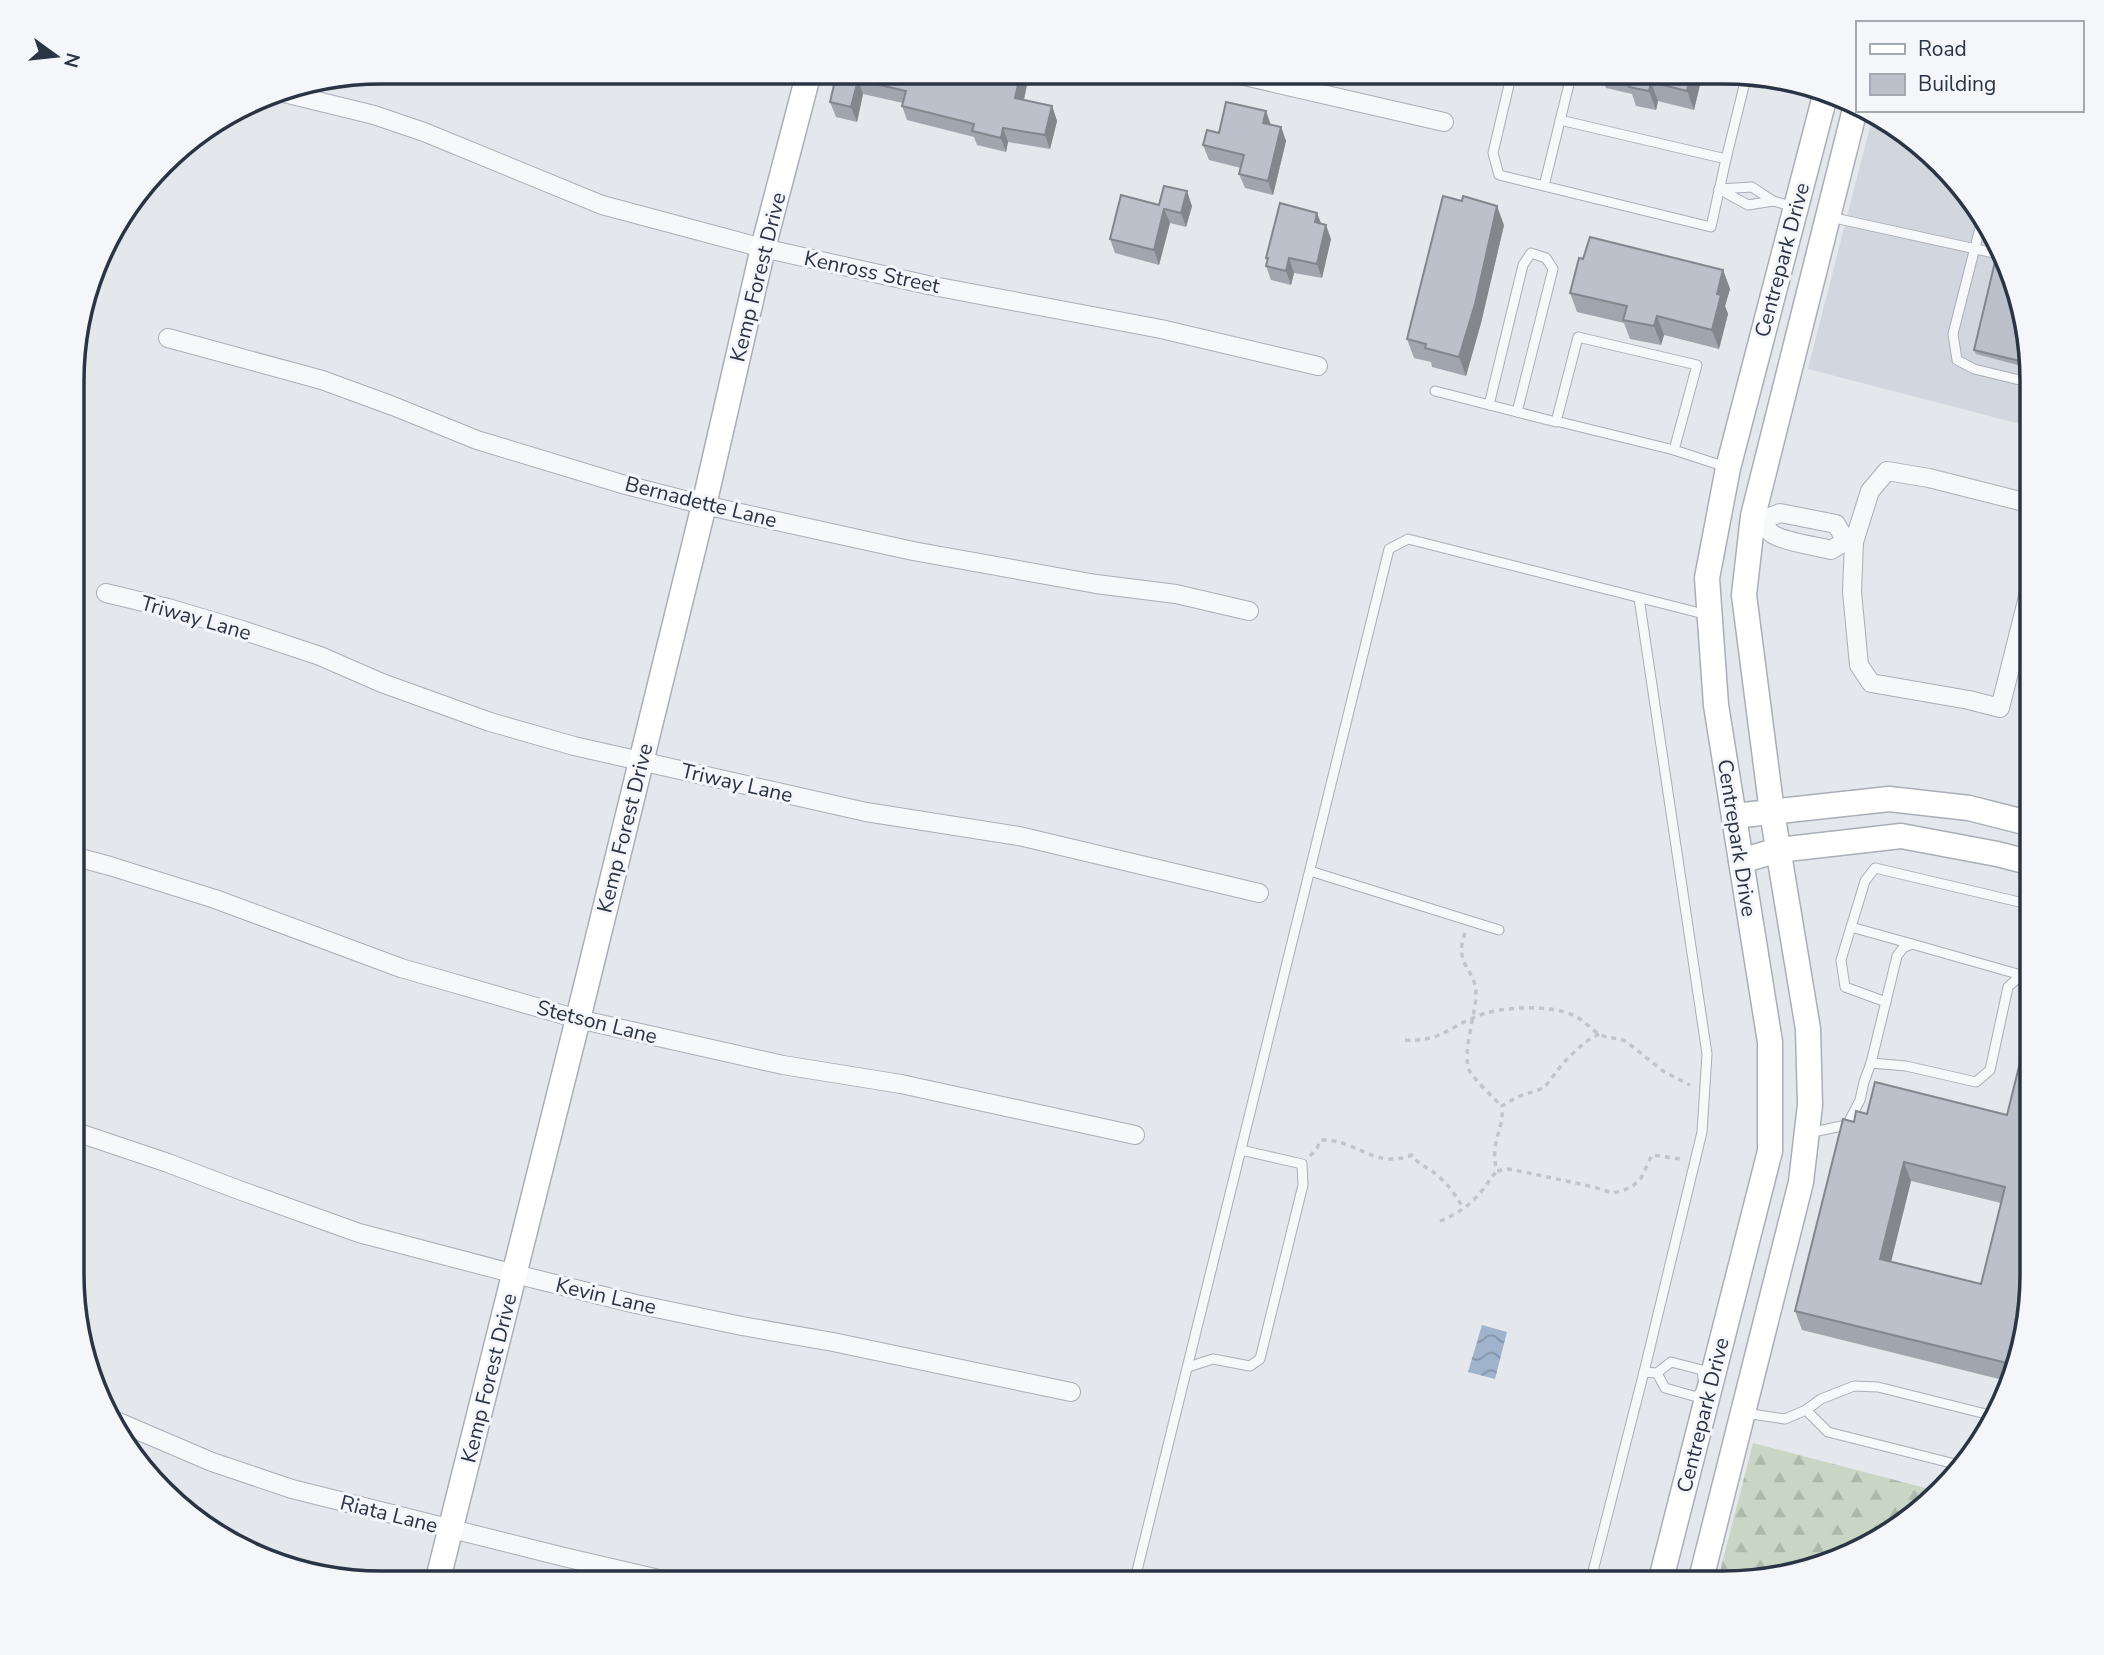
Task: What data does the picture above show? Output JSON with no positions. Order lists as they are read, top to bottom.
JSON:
{
  "streets": {
    "street": [
      "Centrepark Drive",
      "Kenross Street",
      "Kemp Forest Drive",
      "Bernadette Lane",
      "Triway Lane",
      "Stetson Lane",
      "Kevin Lane",
      "Riata Lane"
    ]
  },
  "crossings": [
    ["Kenross Street", "Kemp Forest Drive"],
    ["Kemp Forest Drive", "Bernadette Lane"],
    ["Kemp Forest Drive", "Triway Lane"],
    ["Kemp Forest Drive", "Stetson Lane"],
    ["Kemp Forest Drive", "Kevin Lane"],
    ["Kemp Forest Drive", "Riata Lane"]
  ],
  "legend": ["Road", "Building"],
  "north": "right"
}
